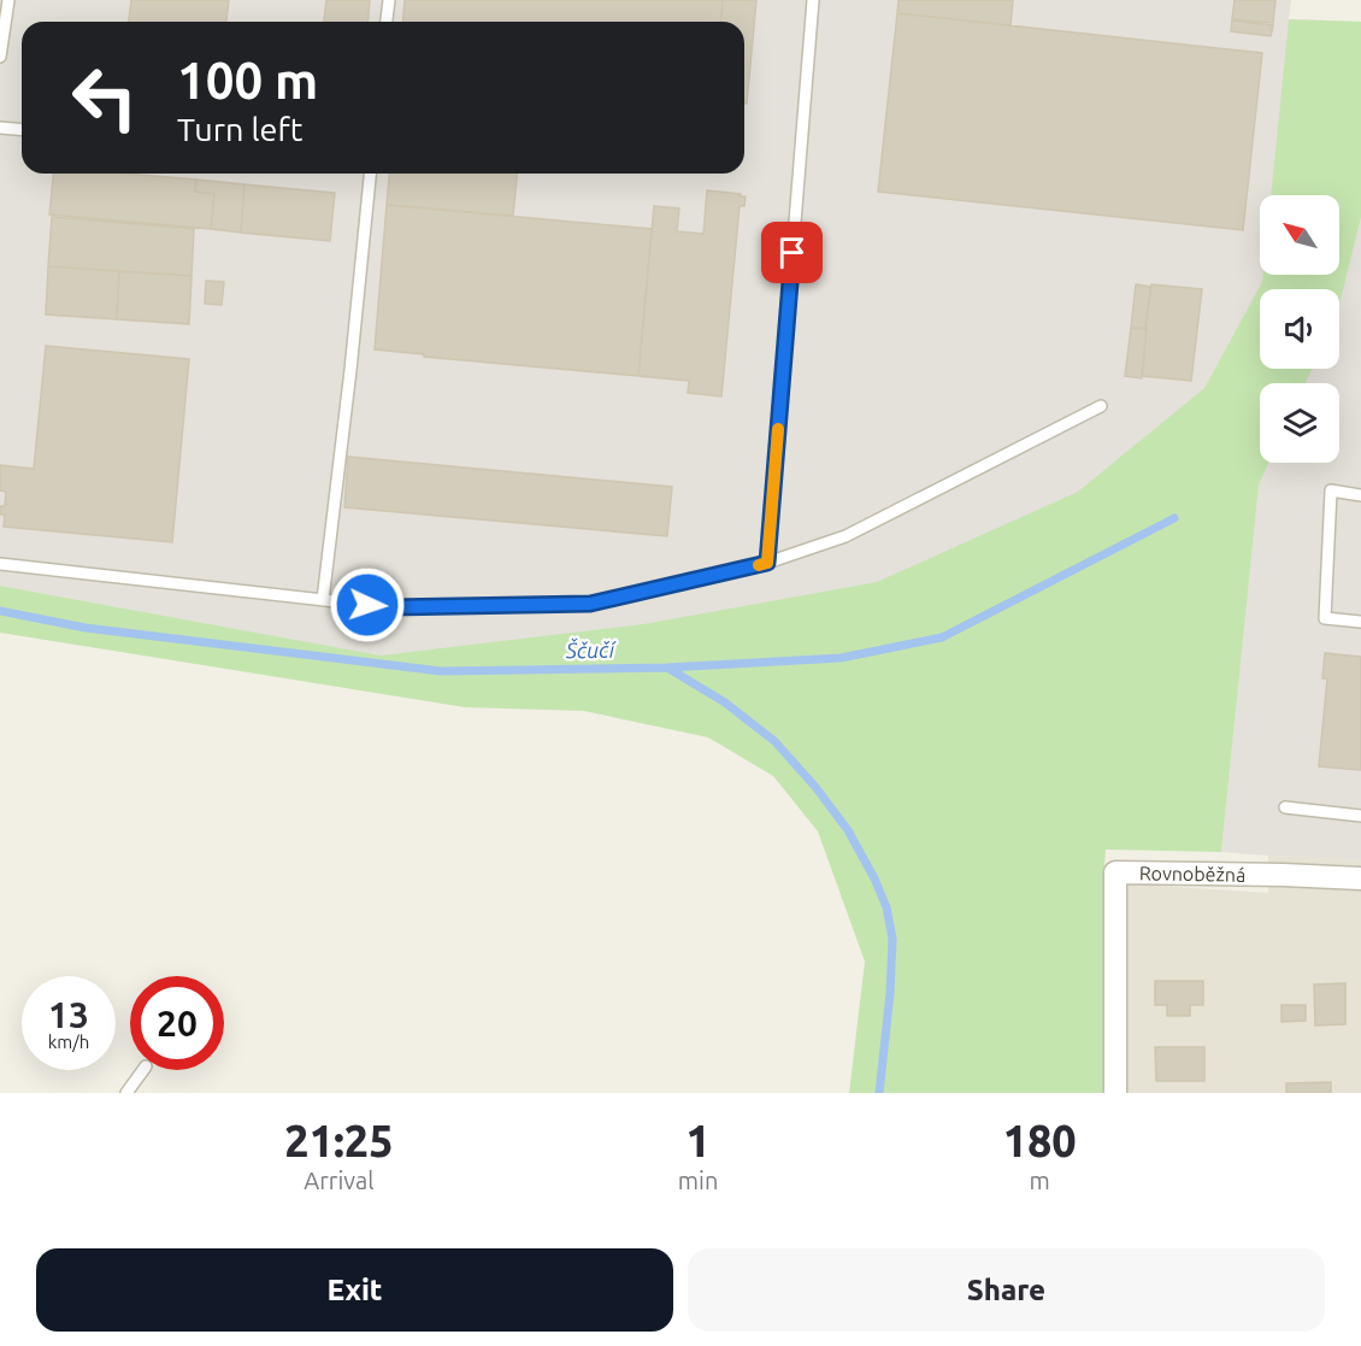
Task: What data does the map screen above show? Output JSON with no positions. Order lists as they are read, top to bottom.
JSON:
{
  "streets": {
    "street": ["Rovnoběžná"]
  },
  "water": ["Ščučí"],
  "north": "top left",
  "page": {
    "turn": ["100 m", "Turn left"],
    "speed": "13 km/h",
    "limit": "20",
    "eta": [
      "21:25",
      "Arrival",
      "1",
      "min",
      "180",
      "m"
    ],
    "buttons": ["Exit", "Share"]
  }
}
